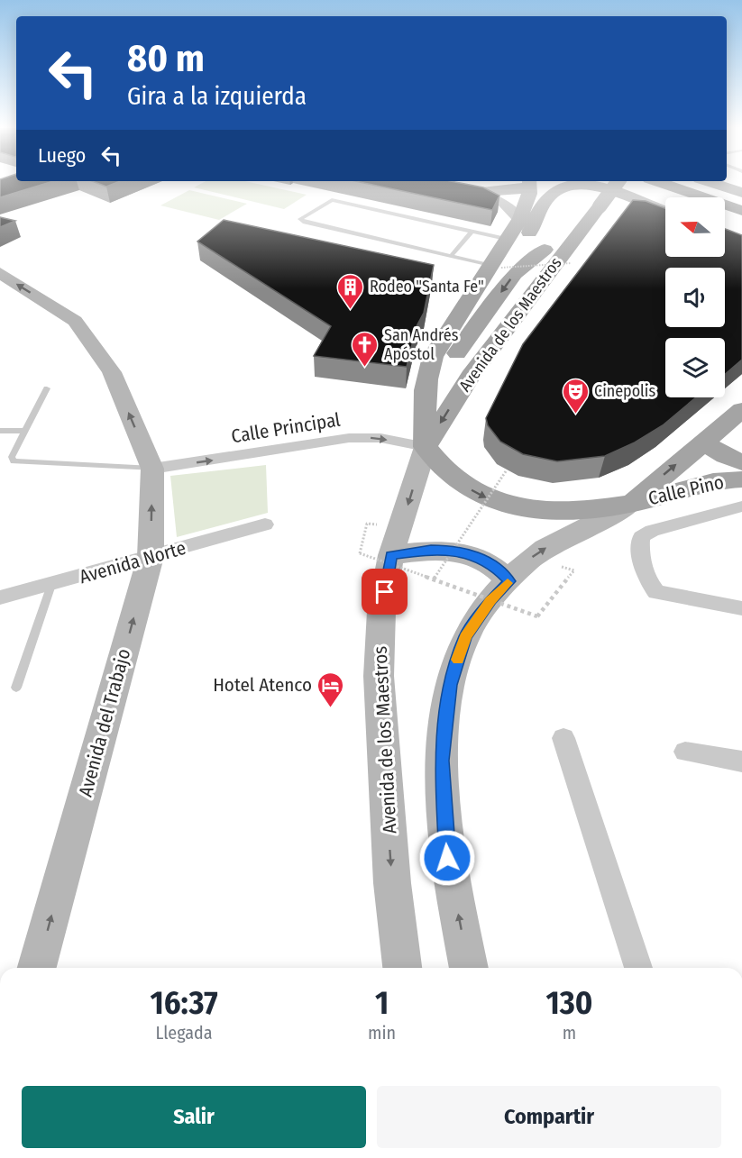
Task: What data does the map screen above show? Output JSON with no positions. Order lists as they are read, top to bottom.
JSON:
{
  "streets": {
    "main road": ["Avenida de los Maestros", "Calle Pino"],
    "street": ["Calle Principal", "Avenida Norte", "Avenida del Trabajo"]
  },
  "crossings": [
    ["Avenida de los Maestros", "Calle Principal"],
    ["Avenida de los Maestros", "Calle Pino"],
    ["Calle Principal", "Calle Pino"],
    ["Calle Principal", "Avenida del Trabajo"],
    ["Avenida Norte", "Avenida del Trabajo"]
  ],
  "one_way": ["Calle Principal", "Calle Pino", "Avenida del Trabajo"],
  "places": {
    "building": ["Rodeo \"Santa Fe\""],
    "church": ["San Andrés Apóstol"],
    "theatre": ["Cinepolis"],
    "hotel": ["Hotel Atenco"]
  },
  "north": "left",
  "page": {
    "turn": ["80 m", "Gira a la izquierda"],
    "then": "Luego",
    "eta": [
      "16:37",
      "Llegada",
      "1",
      "min",
      "130",
      "m"
    ],
    "buttons": ["Salir", "Compartir"]
  }
}
